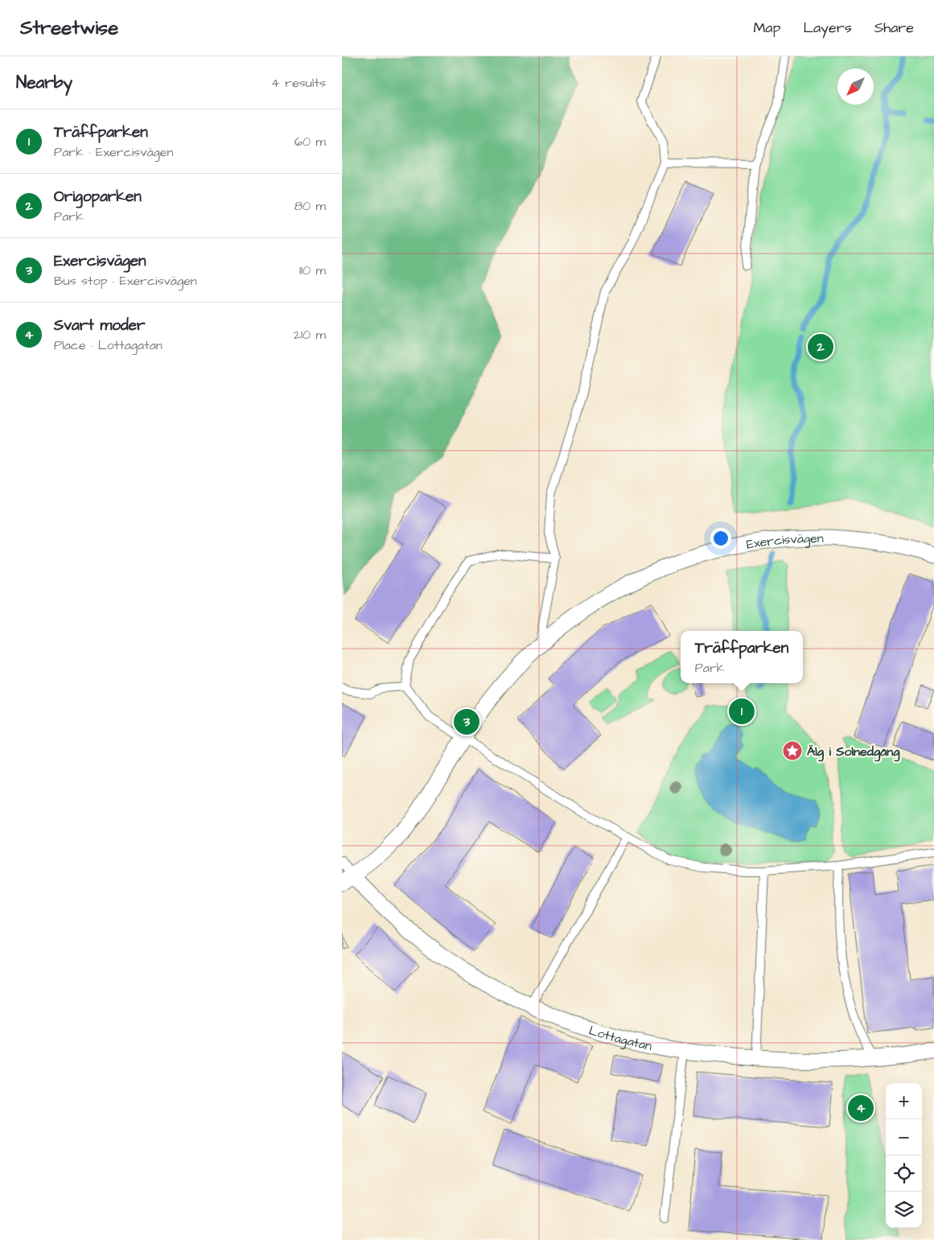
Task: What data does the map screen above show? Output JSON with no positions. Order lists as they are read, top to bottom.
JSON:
{
  "streets": {
    "street": ["Exercisvägen", "Lottagatan"]
  },
  "crossings": [
    ["Exercisvägen", "Lottagatan"]
  ],
  "places": {
    "place": ["Älg i Solnedgång"]
  },
  "north": "bottom left",
  "page": {
    "header": "Streetwise",
    "nav": ["Map", "Layers", "Share"],
    "heading": ["Nearby", "4 results"],
    "list": [
      {
        "mark": "1",
        "name": "Träffparken",
        "note": "Park · Exercisvägen",
        "value": "60 m"
      },
      {
        "mark": "2",
        "name": "Origoparken",
        "note": "Park",
        "value": "80 m"
      },
      {
        "mark": "3",
        "name": "Exercisvägen",
        "note": "Bus stop · Exercisvägen",
        "value": "110 m"
      },
      {
        "mark": "4",
        "name": "Svart moder",
        "note": "Place · Lottagatan",
        "value": "210 m"
      }
    ],
    "pins": [
      "2",
      "1",
      "3",
      "4"
    ],
    "popup": ["Träffparken", "Park"],
    "map_buttons": ["+", "−"]
  }
}
